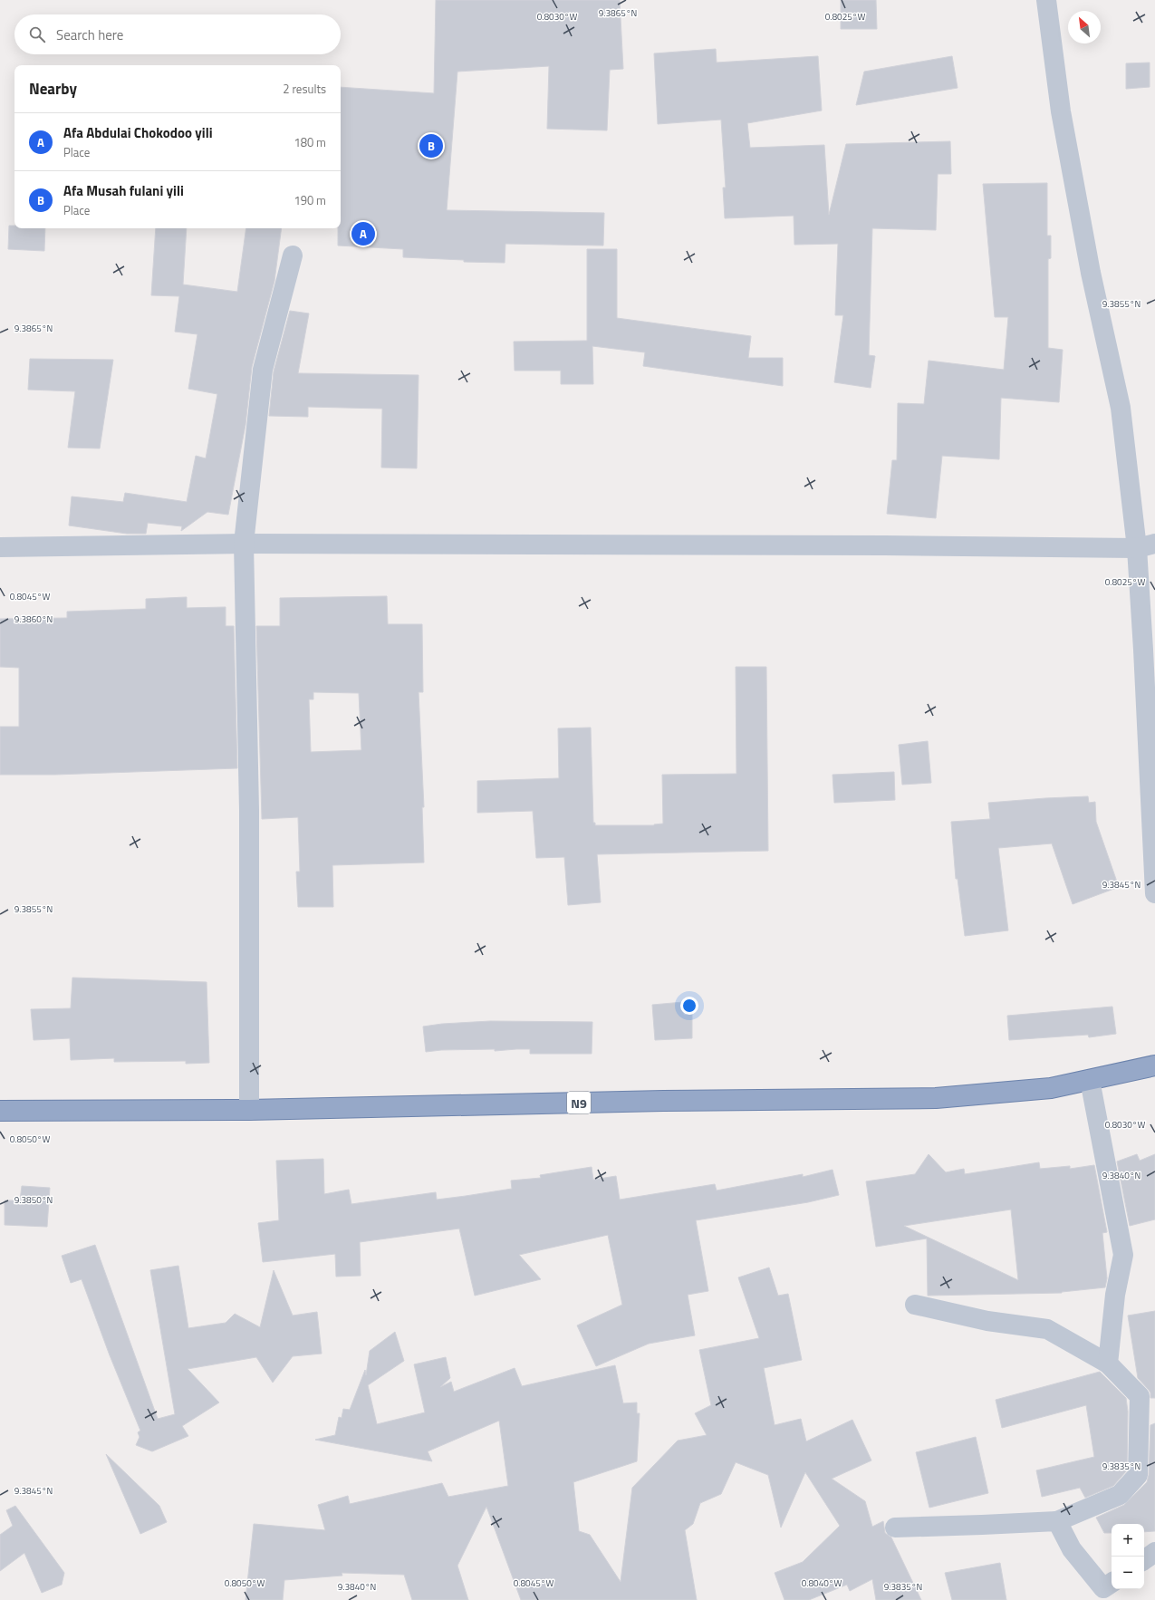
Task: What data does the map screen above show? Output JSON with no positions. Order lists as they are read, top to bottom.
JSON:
{
  "streets": {
    "highway": ["N9"]
  },
  "north": "top left",
  "page": {
    "search": "Search here",
    "heading": ["Nearby", "2 results"],
    "list": [
      {
        "mark": "A",
        "name": "Afa Abdulai Chokodoo yili",
        "note": "Place",
        "value": "180 m"
      },
      {
        "mark": "B",
        "name": "Afa Musah fulani yili",
        "note": "Place",
        "value": "190 m"
      }
    ],
    "pins": ["B", "A"],
    "map_buttons": ["+", "−"]
  },
  "coordinates": [
    "9.3865°N",
    "0.8030°W",
    "0.8025°W",
    "9.3855°N",
    "0.8045°W",
    "9.3860°N",
    "9.3845°N",
    "0.8050°W",
    "9.3840°N",
    "9.3850°N",
    "9.3835°N",
    "0.8040°W"
  ]
}
